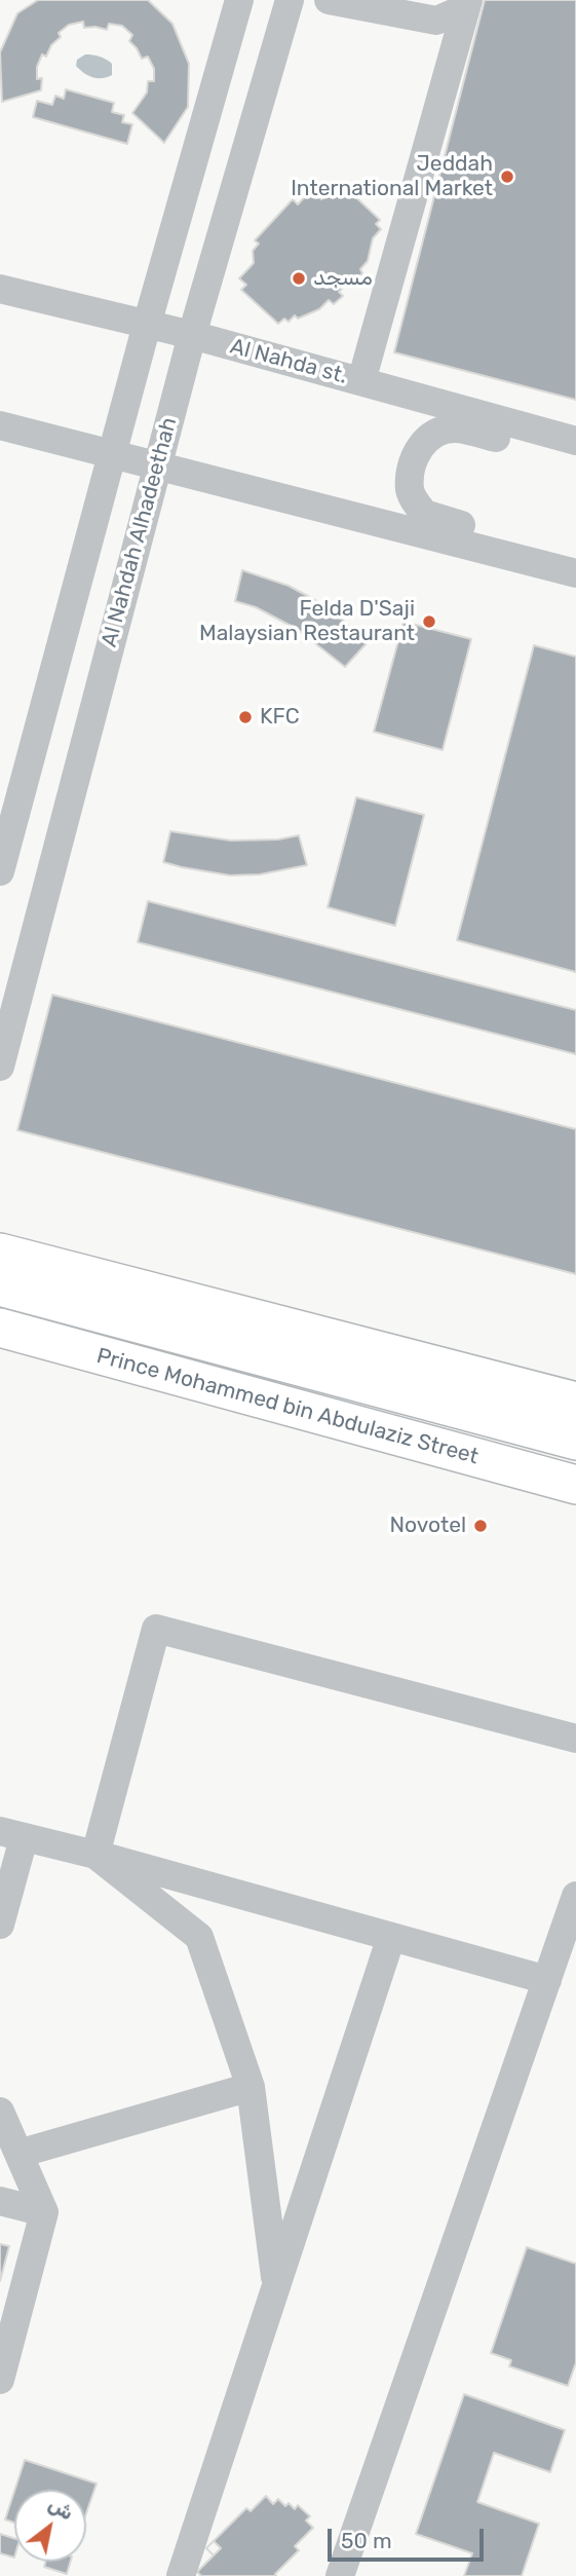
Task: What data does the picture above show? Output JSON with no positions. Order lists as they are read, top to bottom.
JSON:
{
  "streets": {
    "main road": ["Prince Mohammed bin Abdulaziz Street"],
    "street": ["Al Nahda st.", "Al Nahdah Alhadeethah"]
  },
  "crossings": [
    ["Al Nahda st.", "Al Nahdah Alhadeethah"]
  ],
  "places": [
    "Jeddah International Market",
    "مسجد",
    "Felda D'Saji Malaysian Restaurant",
    "KFC",
    "Novotel"
  ],
  "scale_bar": "50 m",
  "north": "top right"
}
